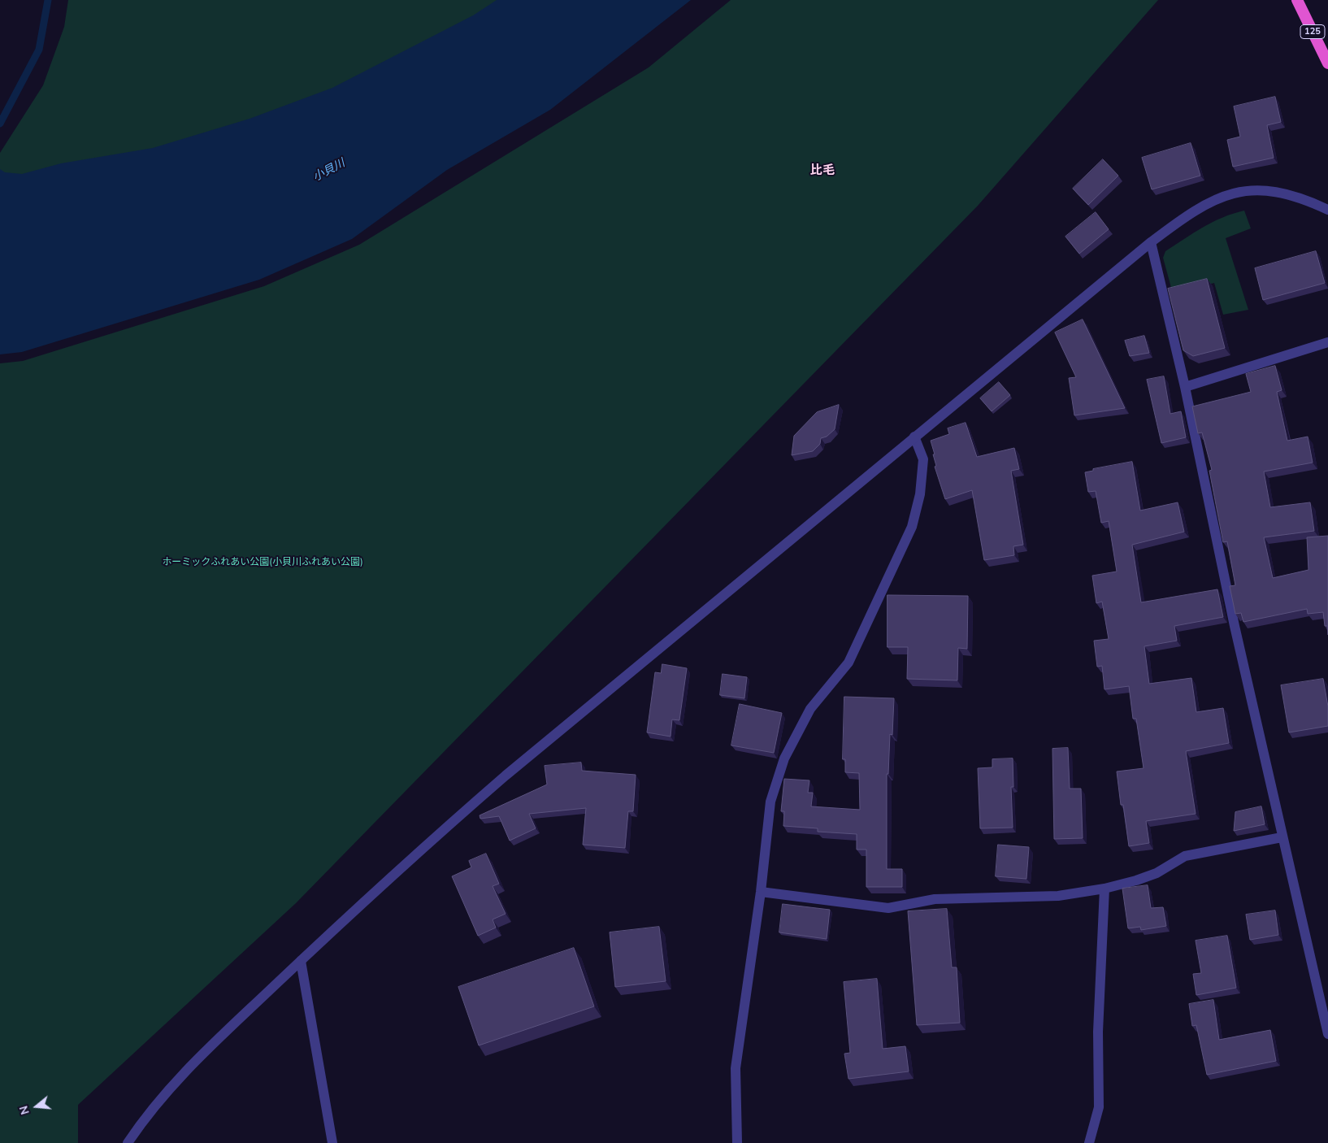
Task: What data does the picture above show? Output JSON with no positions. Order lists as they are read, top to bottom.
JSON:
{
  "streets": {
    "highway": ["125"]
  },
  "districts": ["比毛"],
  "water": ["小貝川"],
  "parks": ["ホーミックふれあい公園(小貝川ふれあい公園)"],
  "north": "left"
}
